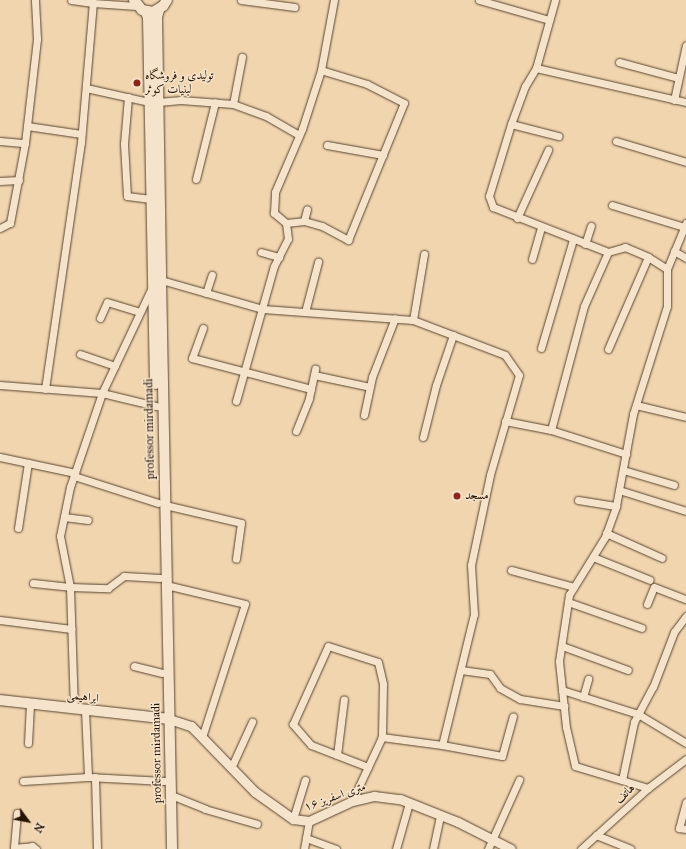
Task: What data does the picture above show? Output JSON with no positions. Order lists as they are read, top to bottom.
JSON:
{
  "streets": {
    "main road": ["professor mirdamadi", "ابراهیمی"],
    "street": ["هاتف", "۱۶ متری اسفریز"]
  },
  "crossings": [
    ["professor mirdamadi", "ابراهیمی"],
    ["professor mirdamadi", "۱۶ متری اسفریز"],
    ["ابراهیمی", "۱۶ متری اسفریز"]
  ],
  "places": ["تولیدی و فروشگاه لبنیات کوثر", "مسجد"],
  "north": "bottom right"
}
